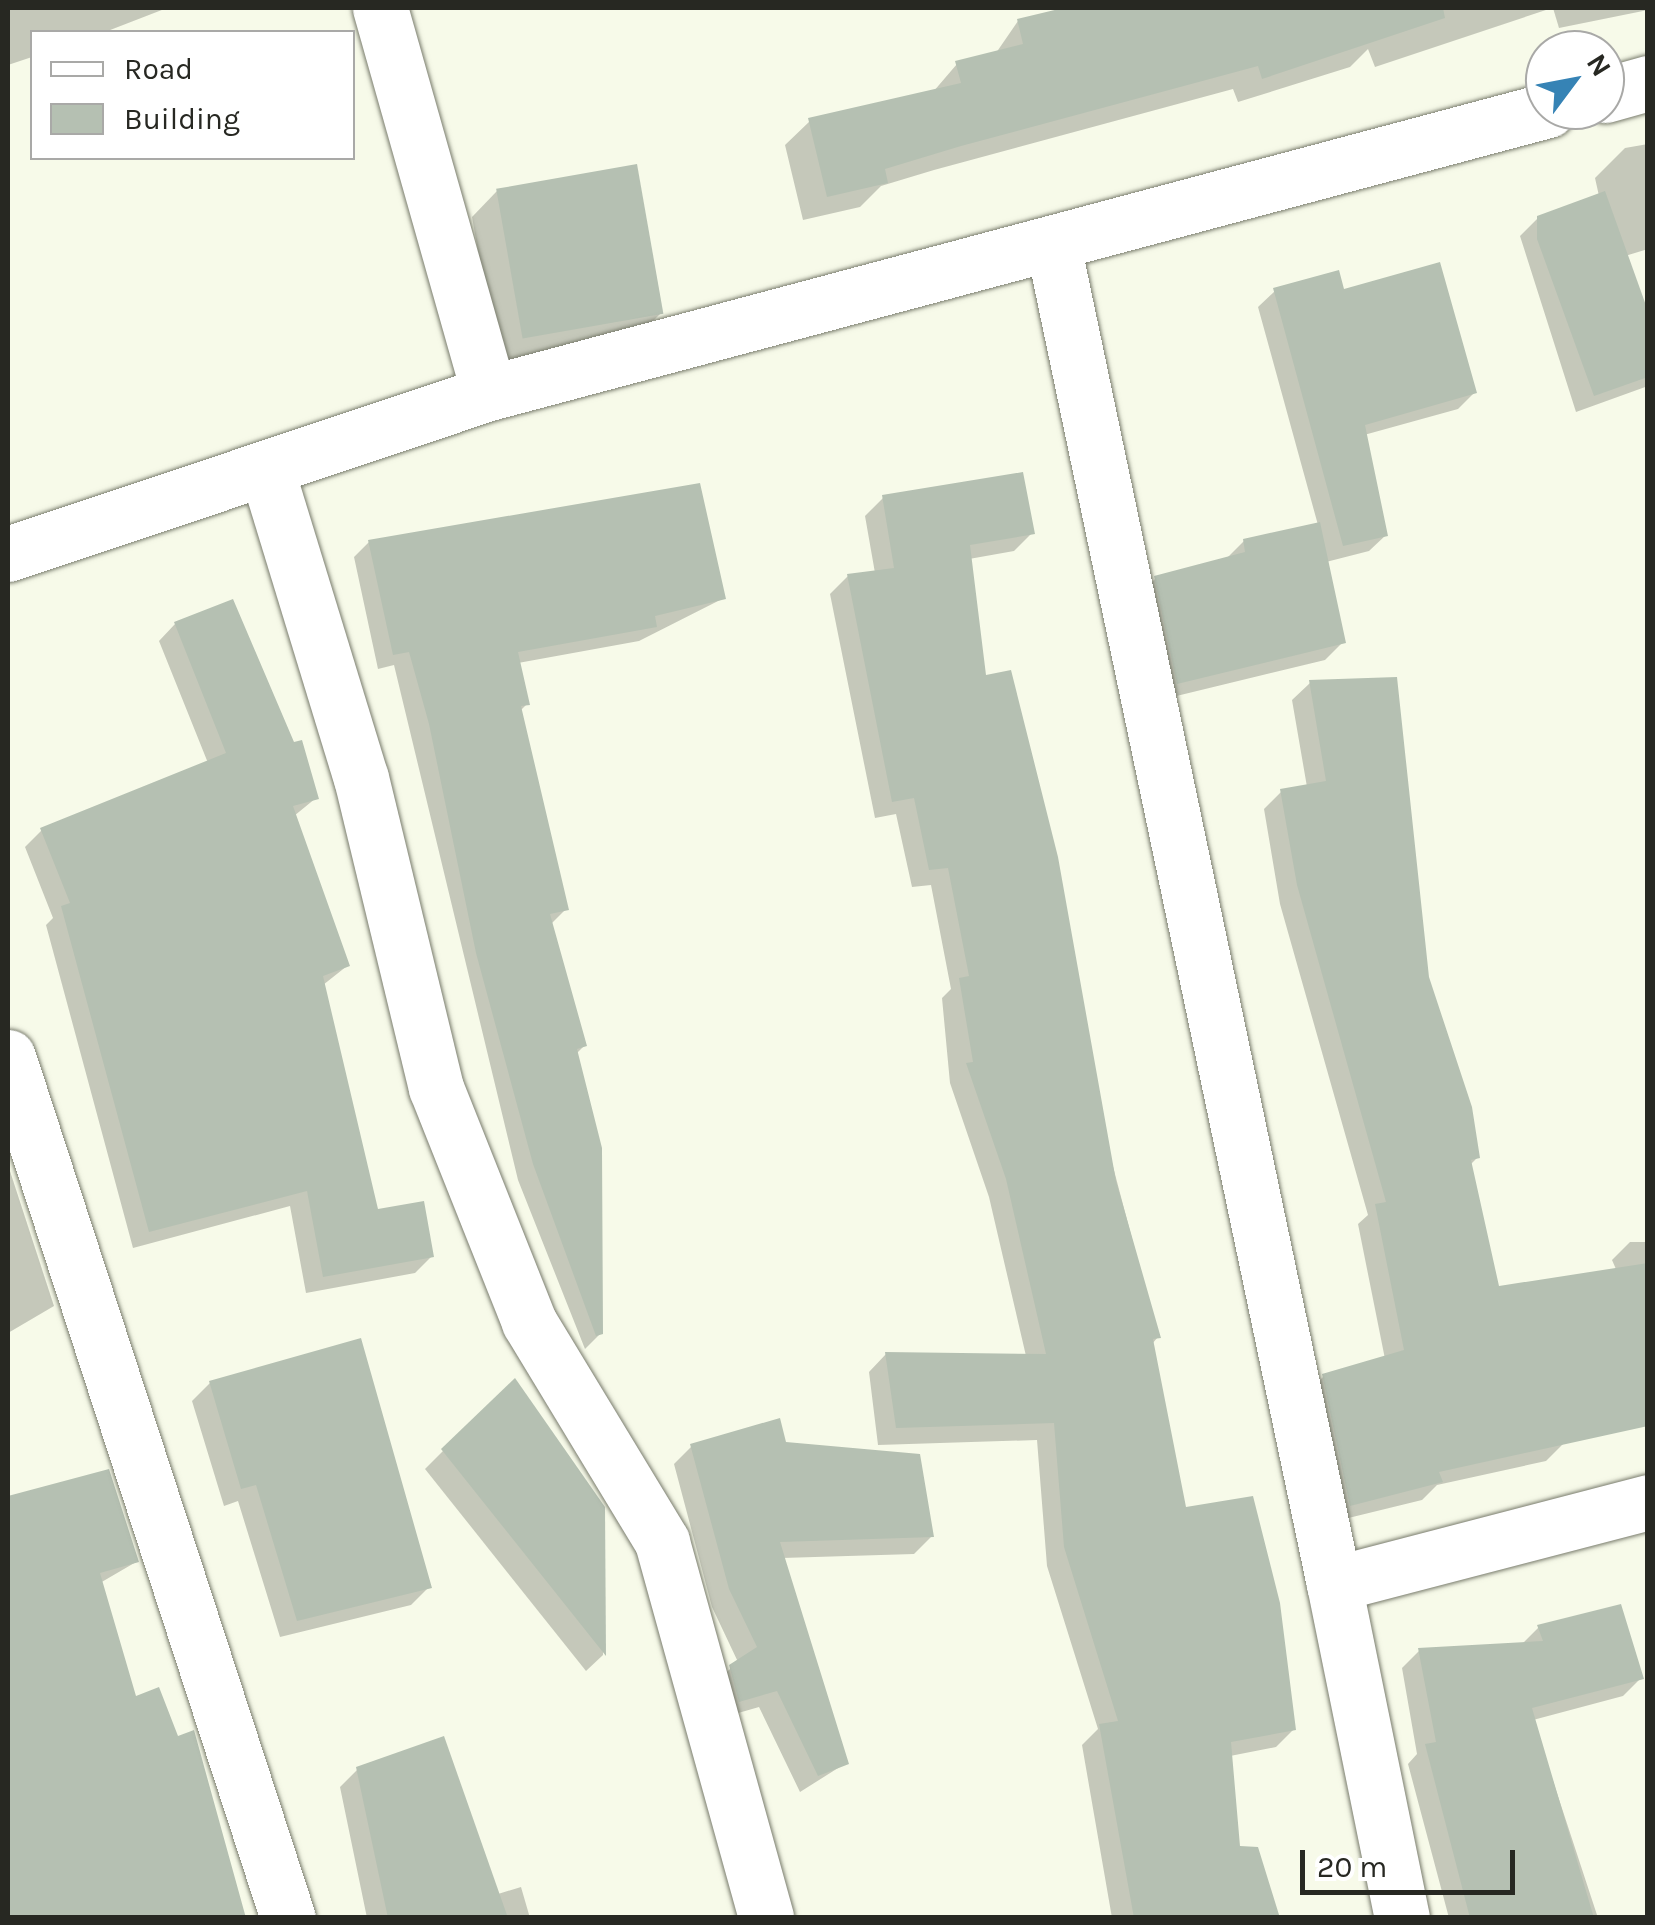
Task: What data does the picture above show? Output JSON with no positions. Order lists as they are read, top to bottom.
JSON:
{
  "legend": ["Road", "Building"],
  "scale_bar": "20 m",
  "north": "top right"
}
